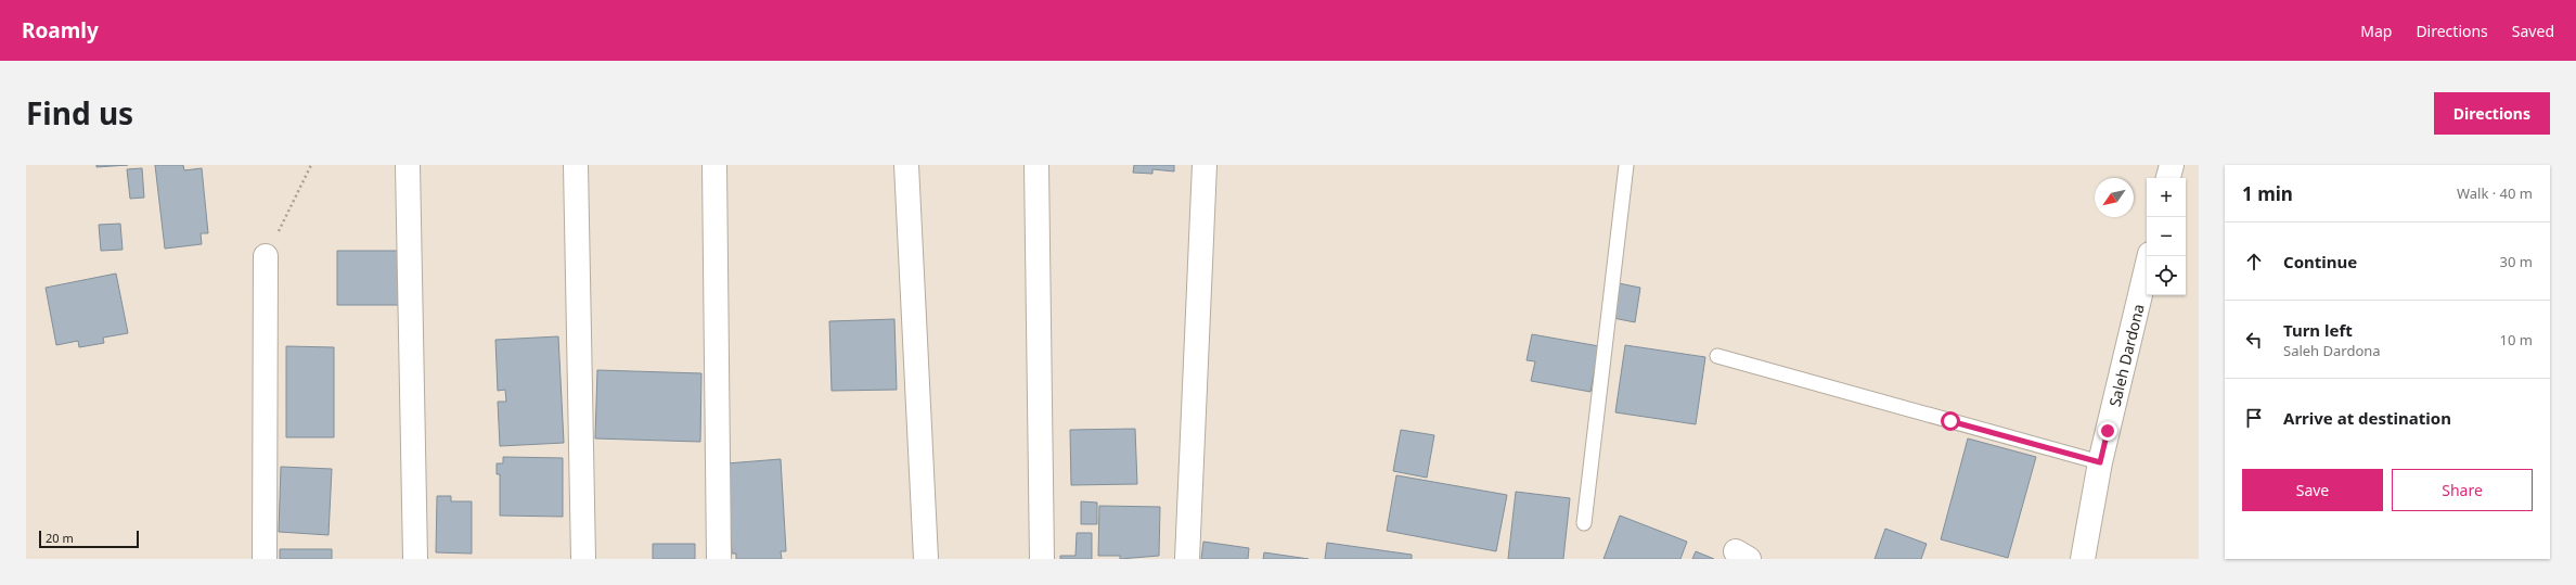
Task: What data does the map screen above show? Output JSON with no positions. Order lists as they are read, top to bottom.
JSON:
{
  "streets": {
    "street": ["Saleh Dardona"]
  },
  "scale_bar": "20 m",
  "north": "bottom left",
  "page": {
    "header": "Roamly",
    "nav": ["Map", "Directions", "Saved"],
    "title": "Find us",
    "buttons": [
      "Directions",
      ["Save", "Share"]
    ],
    "heading": ["1 min", "Walk · 40 m"],
    "map_buttons": ["+", "−"],
    "list": [
      ["Continue", "30 m"],
      ["Turn left", "Saleh Dardona", "10 m"],
      "Arrive at destination"
    ],
    "scale": "20 m"
  }
}
